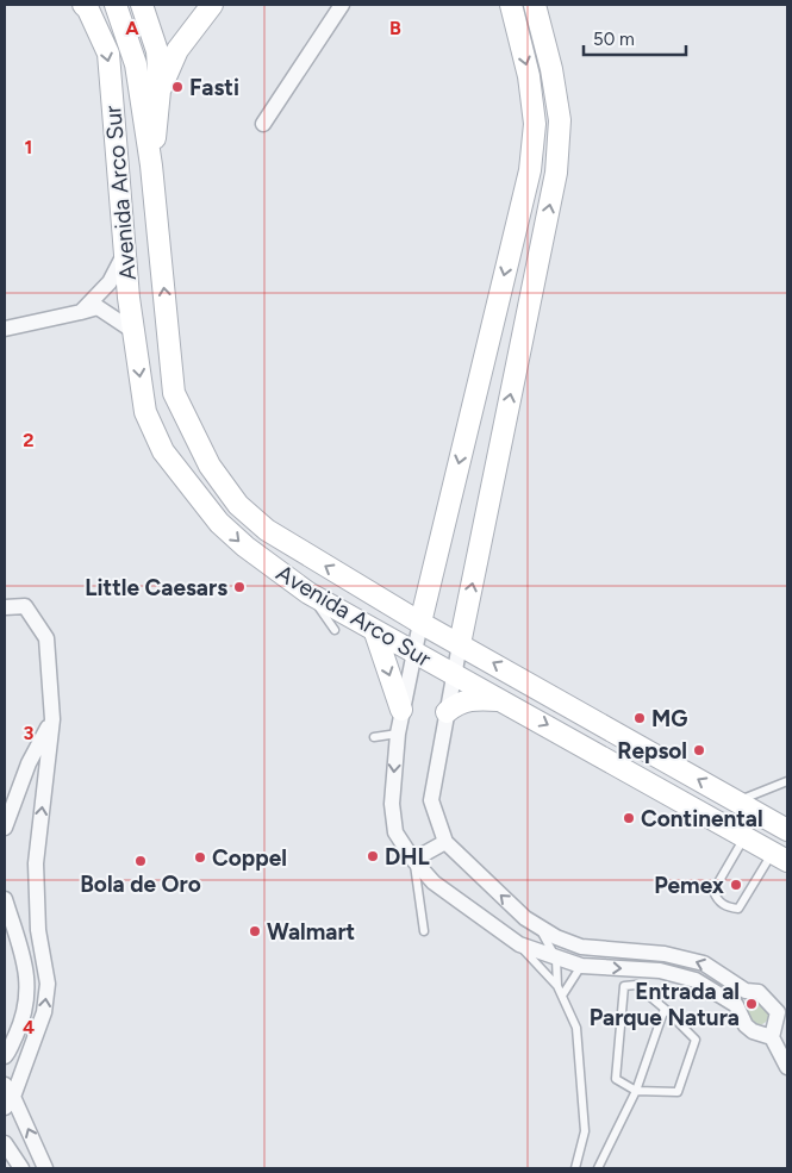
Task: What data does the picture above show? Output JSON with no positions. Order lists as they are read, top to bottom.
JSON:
{
  "streets": {
    "main road": ["Avenida Arco Sur"]
  },
  "places": [
    "Fasti",
    "Little Caesars",
    "MG",
    "Repsol",
    "Continental",
    "DHL",
    "Coppel",
    "Bola de Oro",
    "Pemex",
    "Walmart",
    "Entrada al Parque Natura"
  ],
  "scale_bar": "50 m",
  "grid": {
    "columns": ["A", "B"],
    "rows": [
      "1",
      "2",
      "3",
      "4"
    ]
  }
}
